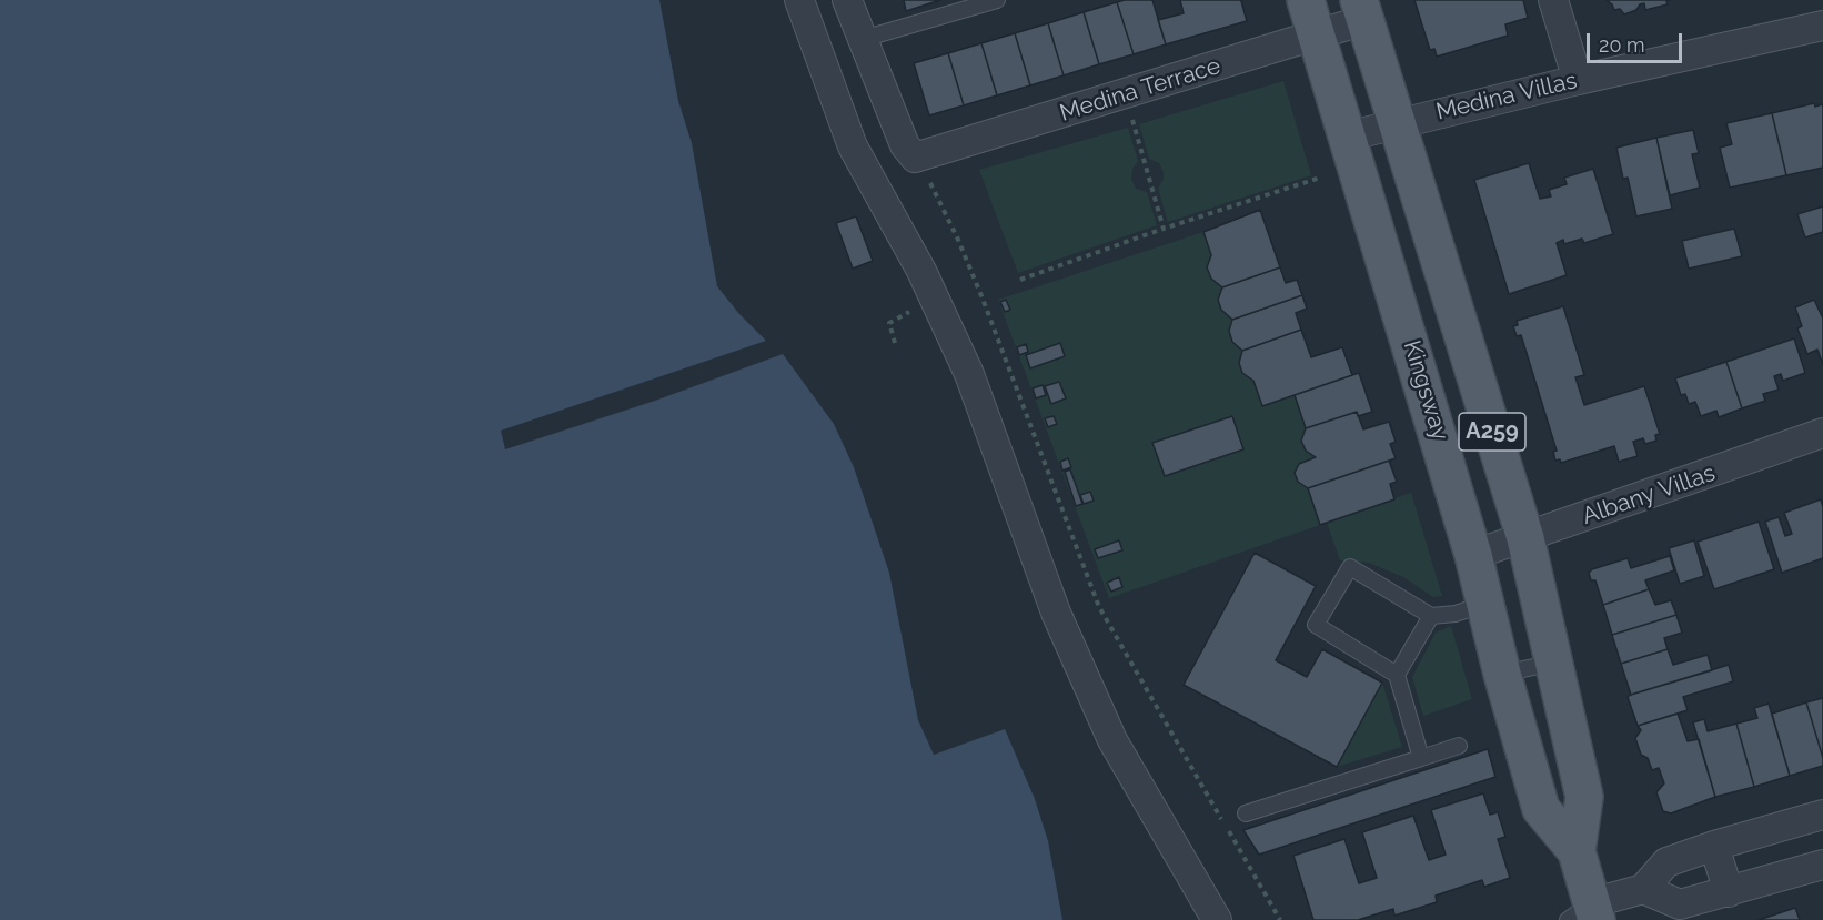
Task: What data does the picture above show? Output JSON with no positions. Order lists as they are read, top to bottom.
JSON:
{
  "streets": {
    "main road": ["Kingsway", "A259"],
    "street": ["Medina Terrace", "Medina Villas", "Albany Villas"]
  },
  "crossings": [
    ["Medina Terrace", "Kingsway"],
    ["Medina Villas", "Kingsway"],
    ["Kingsway", "Albany Villas"]
  ],
  "scale_bar": "20 m"
}
